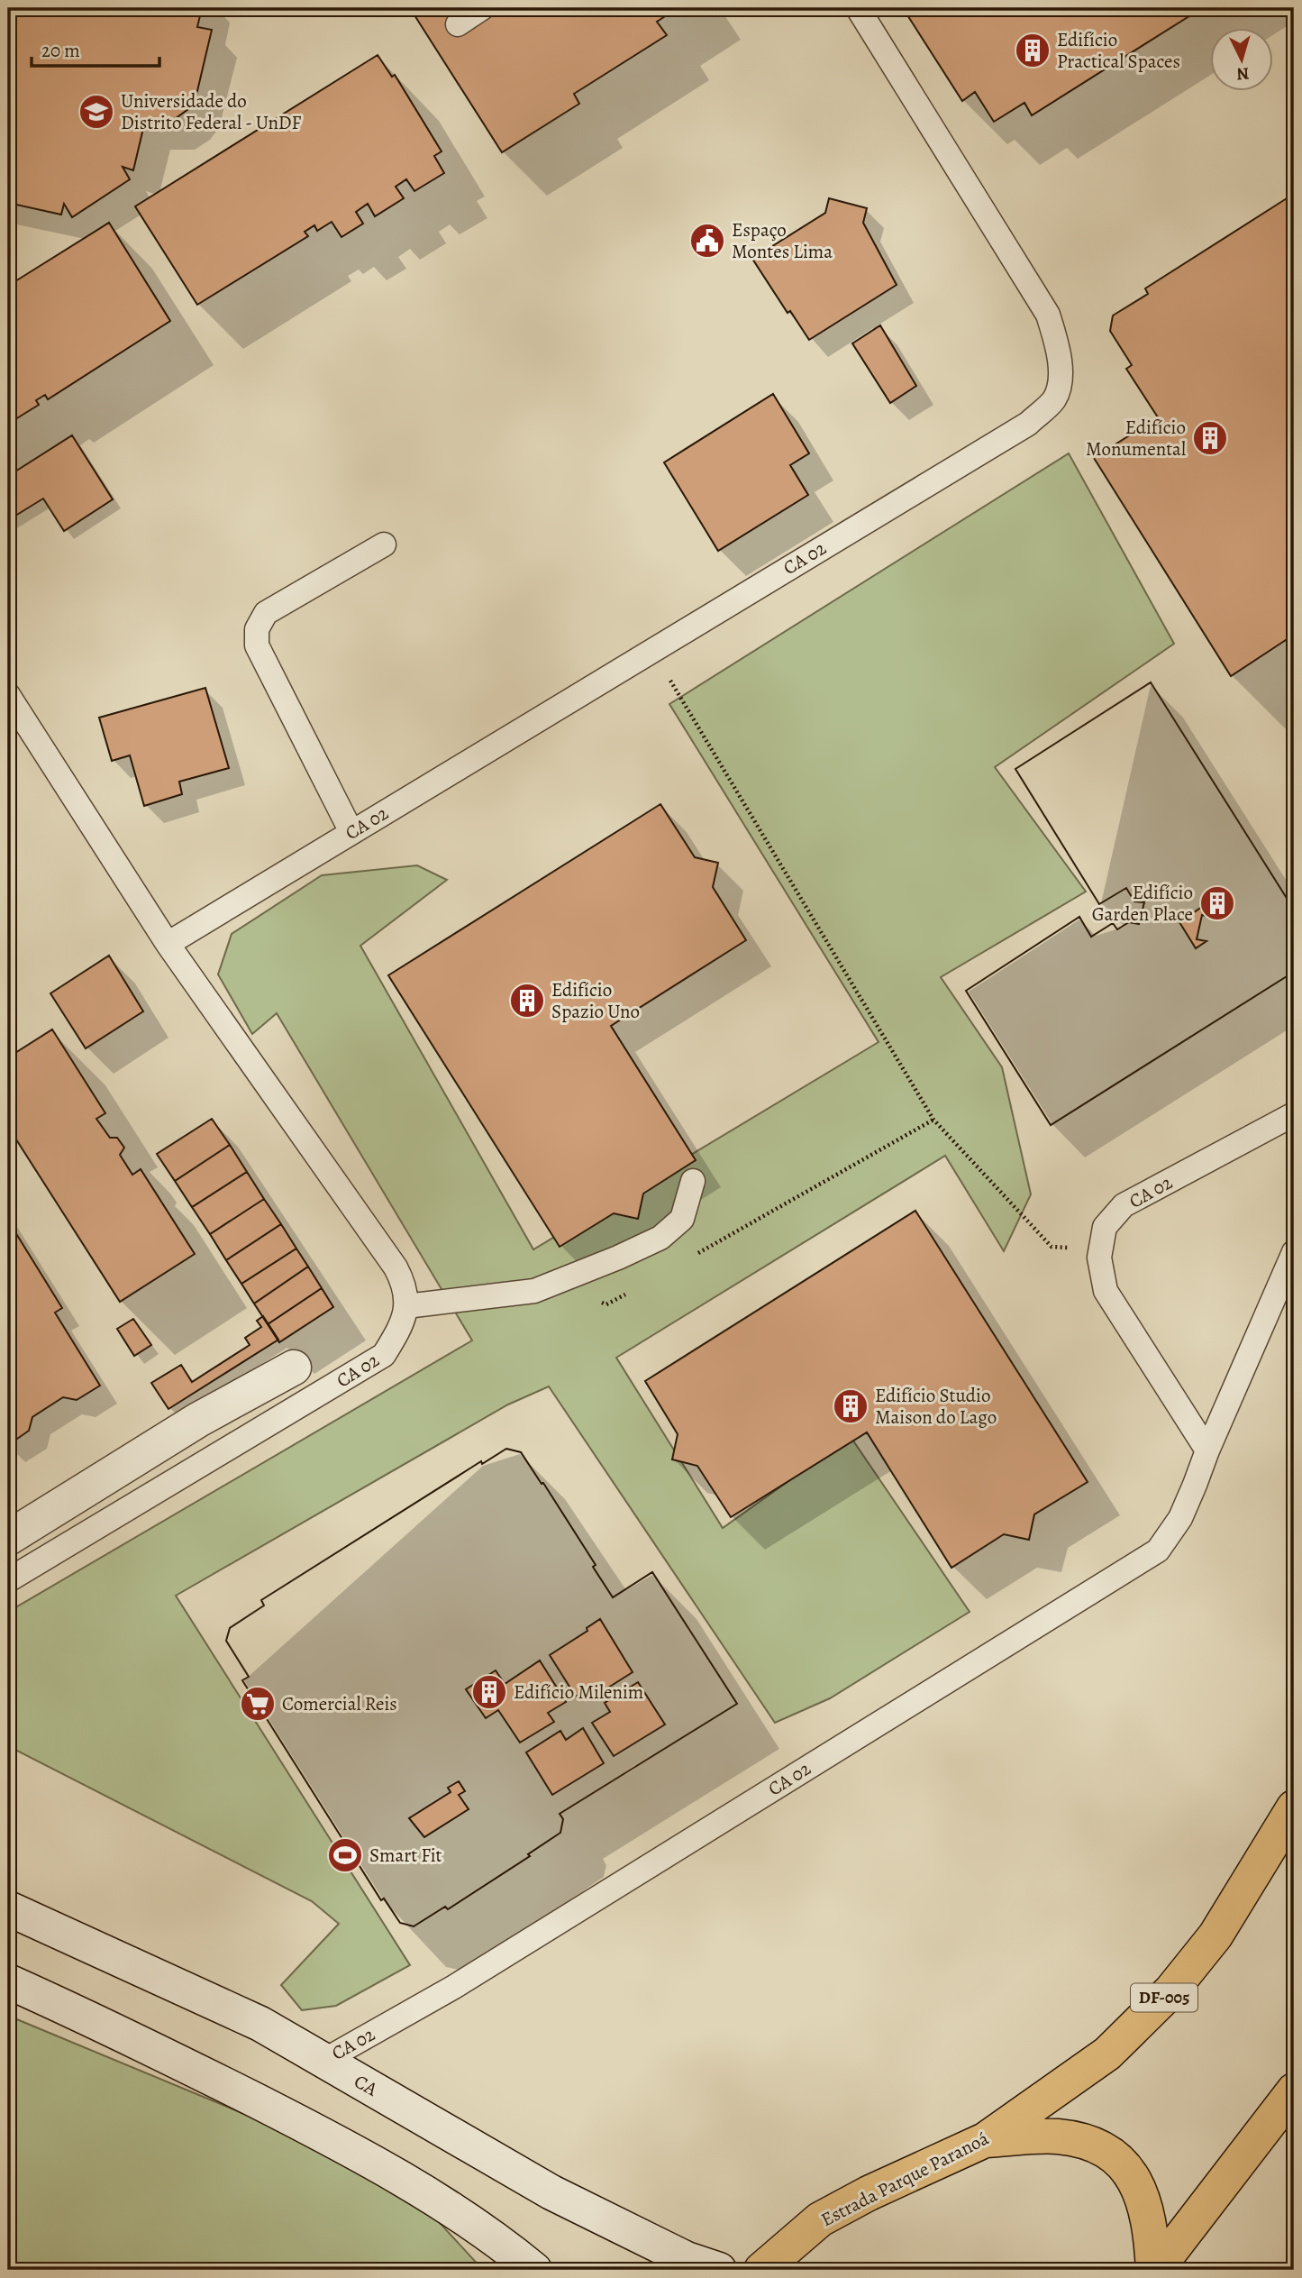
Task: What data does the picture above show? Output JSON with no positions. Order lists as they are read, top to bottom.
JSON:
{
  "streets": {
    "main road": ["DF-005", "Estrada Parque Paranoá"],
    "street": ["CA"],
    "lane": ["CA 02"]
  },
  "crossings": [
    ["CA 02", "CA"]
  ],
  "places": {
    "building": [
      "Edifício Practical Spaces",
      "Edifício Monumental",
      "Edifício Garden Place",
      "Edifício Spazio Uno",
      "Edifício Studio Maison do Lago",
      "Edifício Milenim"
    ],
    "school or university": ["Universidade do Distrito Federal - UnDF"],
    "public building": ["Espaço Montes Lima"],
    "supermarket": ["Comercial Reis"],
    "sports": ["Smart Fit"]
  },
  "scale_bar": "20 m",
  "north": "bottom"
}
